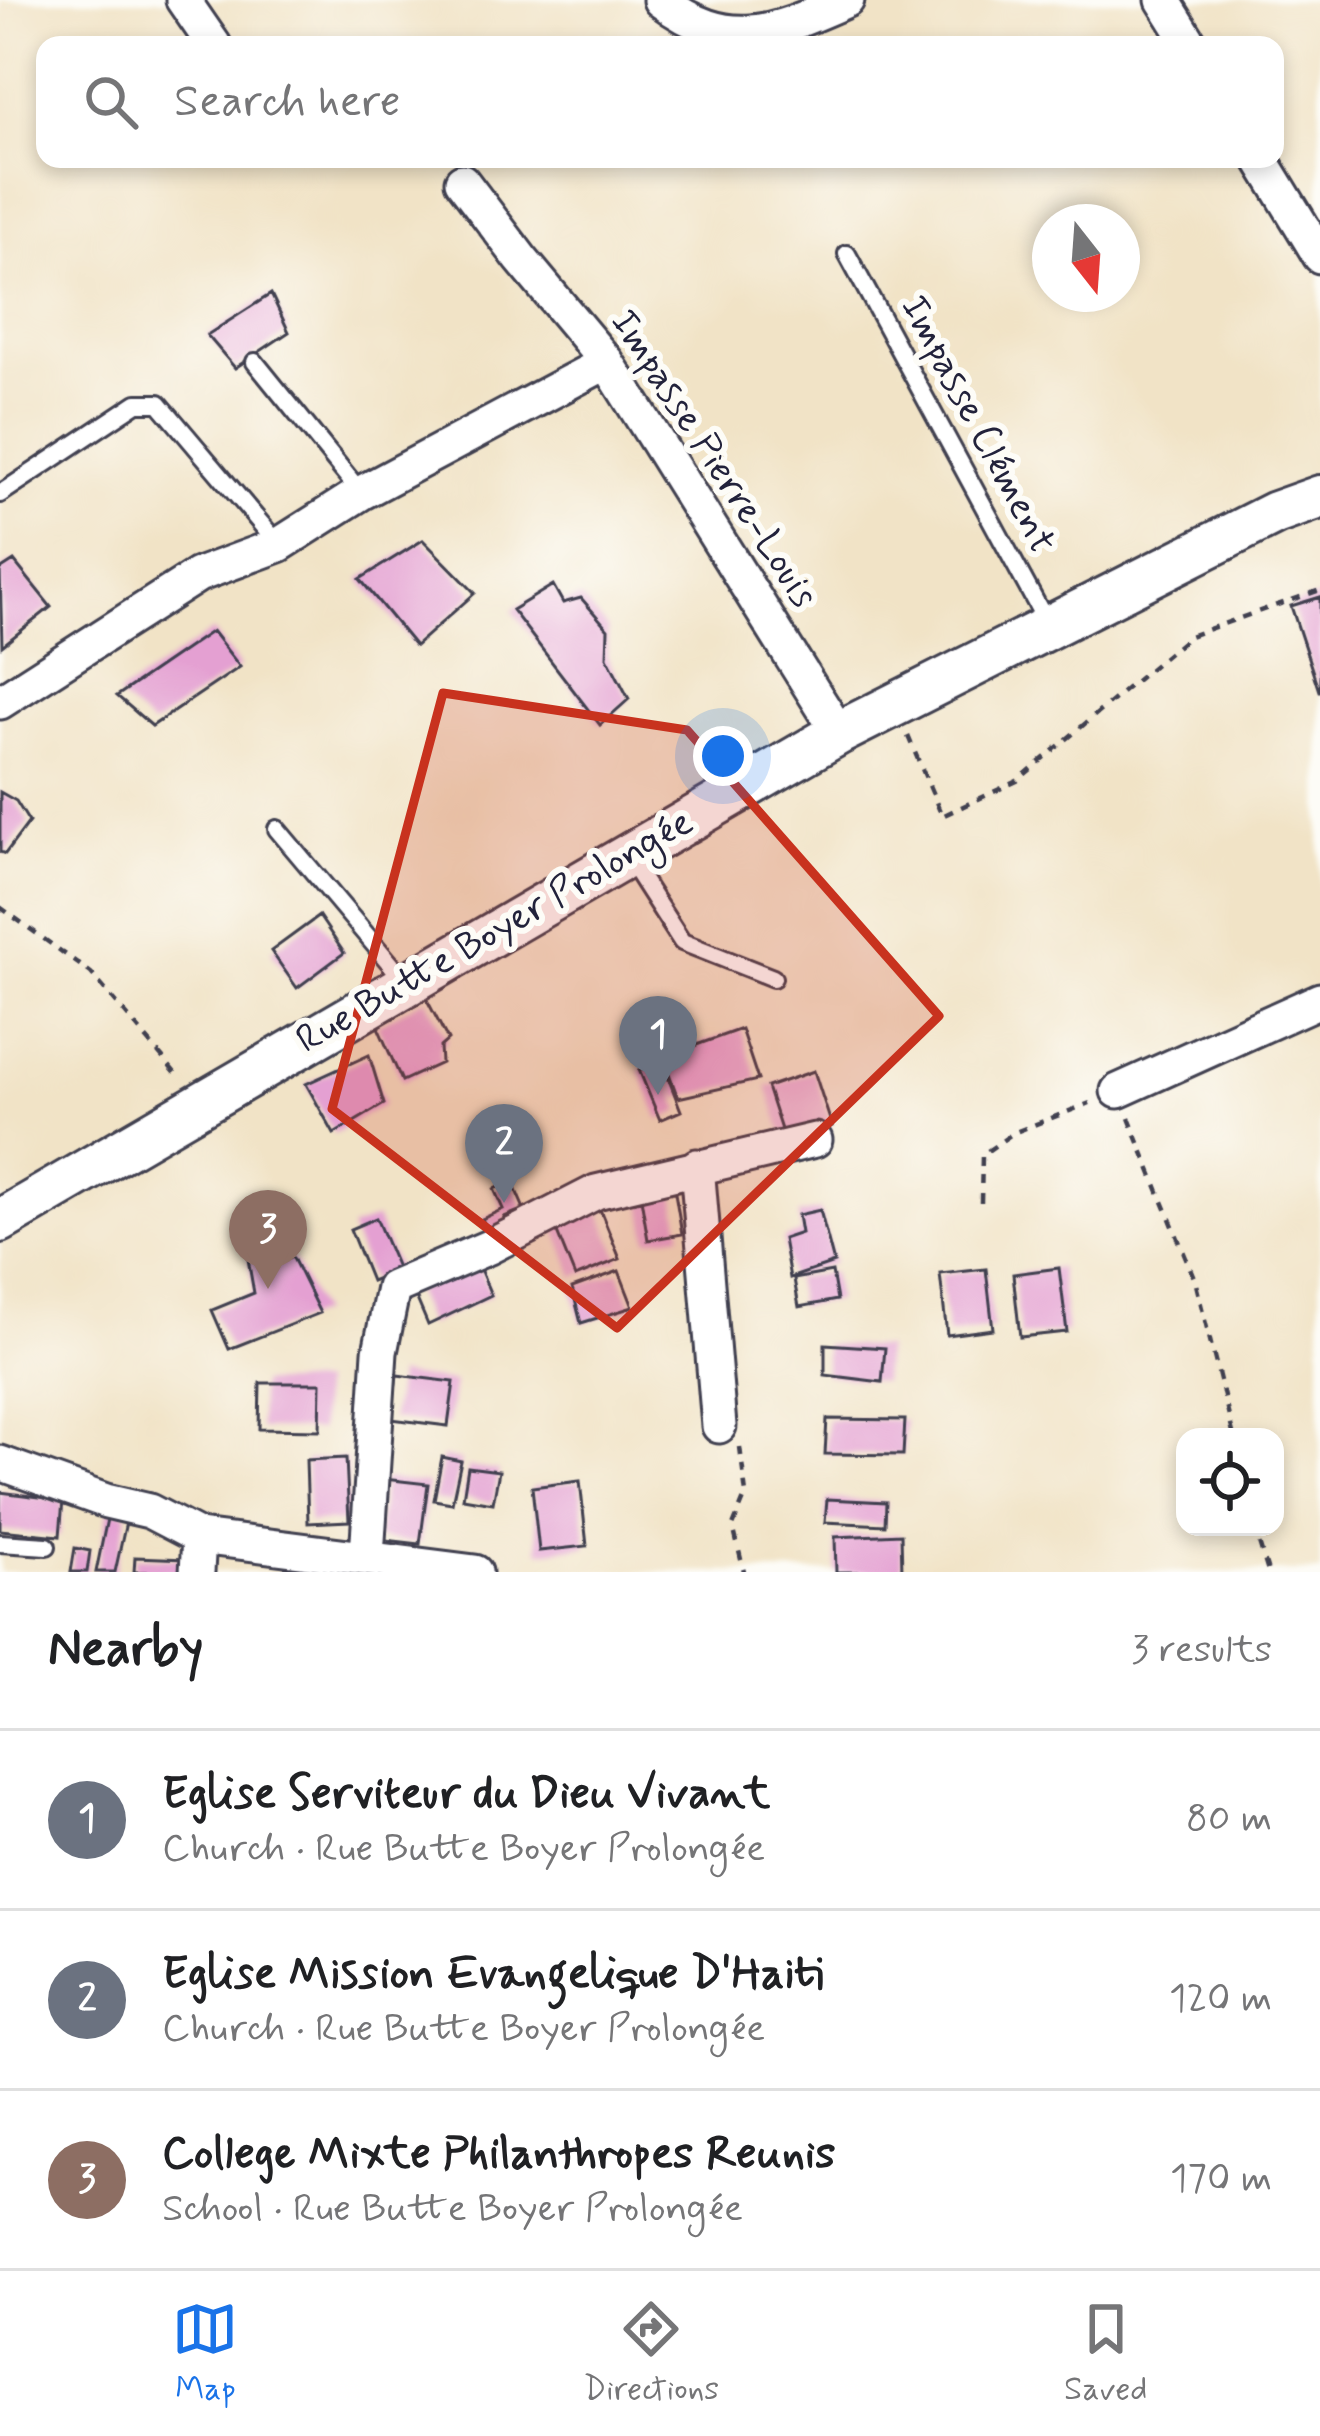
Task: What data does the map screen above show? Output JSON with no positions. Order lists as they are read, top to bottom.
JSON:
{
  "streets": {
    "street": ["Impasse Pierre-Louis", "Rue Butte Boyer Prolongée"],
    "lane": ["Impasse Clément"]
  },
  "crossings": [
    ["Impasse Clément", "Rue Butte Boyer Prolongée"],
    ["Impasse Pierre-Louis", "Rue Butte Boyer Prolongée"]
  ],
  "north": "bottom",
  "page": {
    "search": "Search here",
    "pins": ["1", "2", "3"],
    "heading": ["Nearby", "3 results"],
    "list": [
      {
        "mark": "1",
        "name": "Eglise Serviteur du Dieu Vivant",
        "note": "Church · Rue Butte Boyer Prolongée",
        "value": "80 m"
      },
      {
        "mark": "2",
        "name": "Eglise Mission Evangelique D'Haiti",
        "note": "Church · Rue Butte Boyer Prolongée",
        "value": "120 m"
      },
      {
        "mark": "3",
        "name": "College Mixte Philanthropes Reunis",
        "note": "School · Rue Butte Boyer Prolongée",
        "value": "170 m"
      }
    ],
    "nav": ["Map", "Directions", "Saved"]
  }
}
